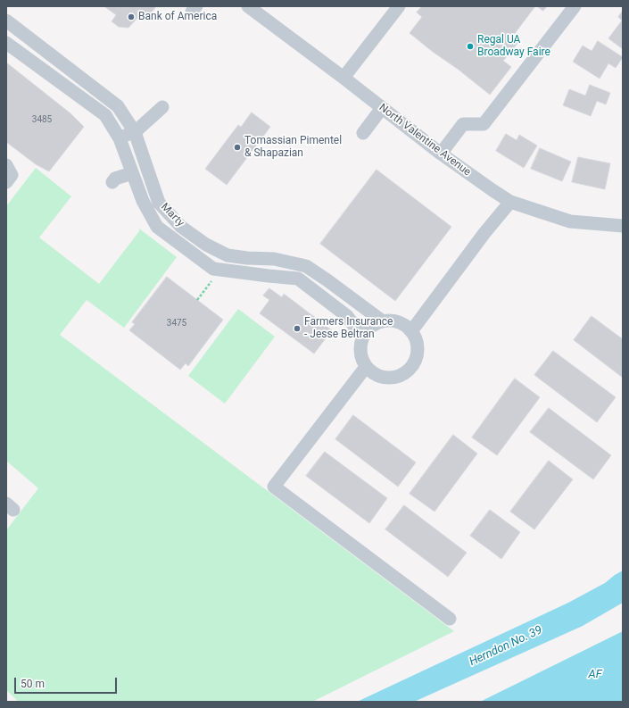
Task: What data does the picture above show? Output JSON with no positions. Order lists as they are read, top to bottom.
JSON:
{
  "streets": {
    "street": ["North Valentine Avenue", "Marty"]
  },
  "water": ["Herndon No. 39", "AF"],
  "places": [
    "Bank of America",
    "Regal UA Broadway Faire",
    "Tomassian Pimentel & Shapazian",
    "Farmers Insurance - Jesse Beltran"
  ],
  "house_numbers": ["3485", "3475"],
  "scale_bar": "50 m"
}
